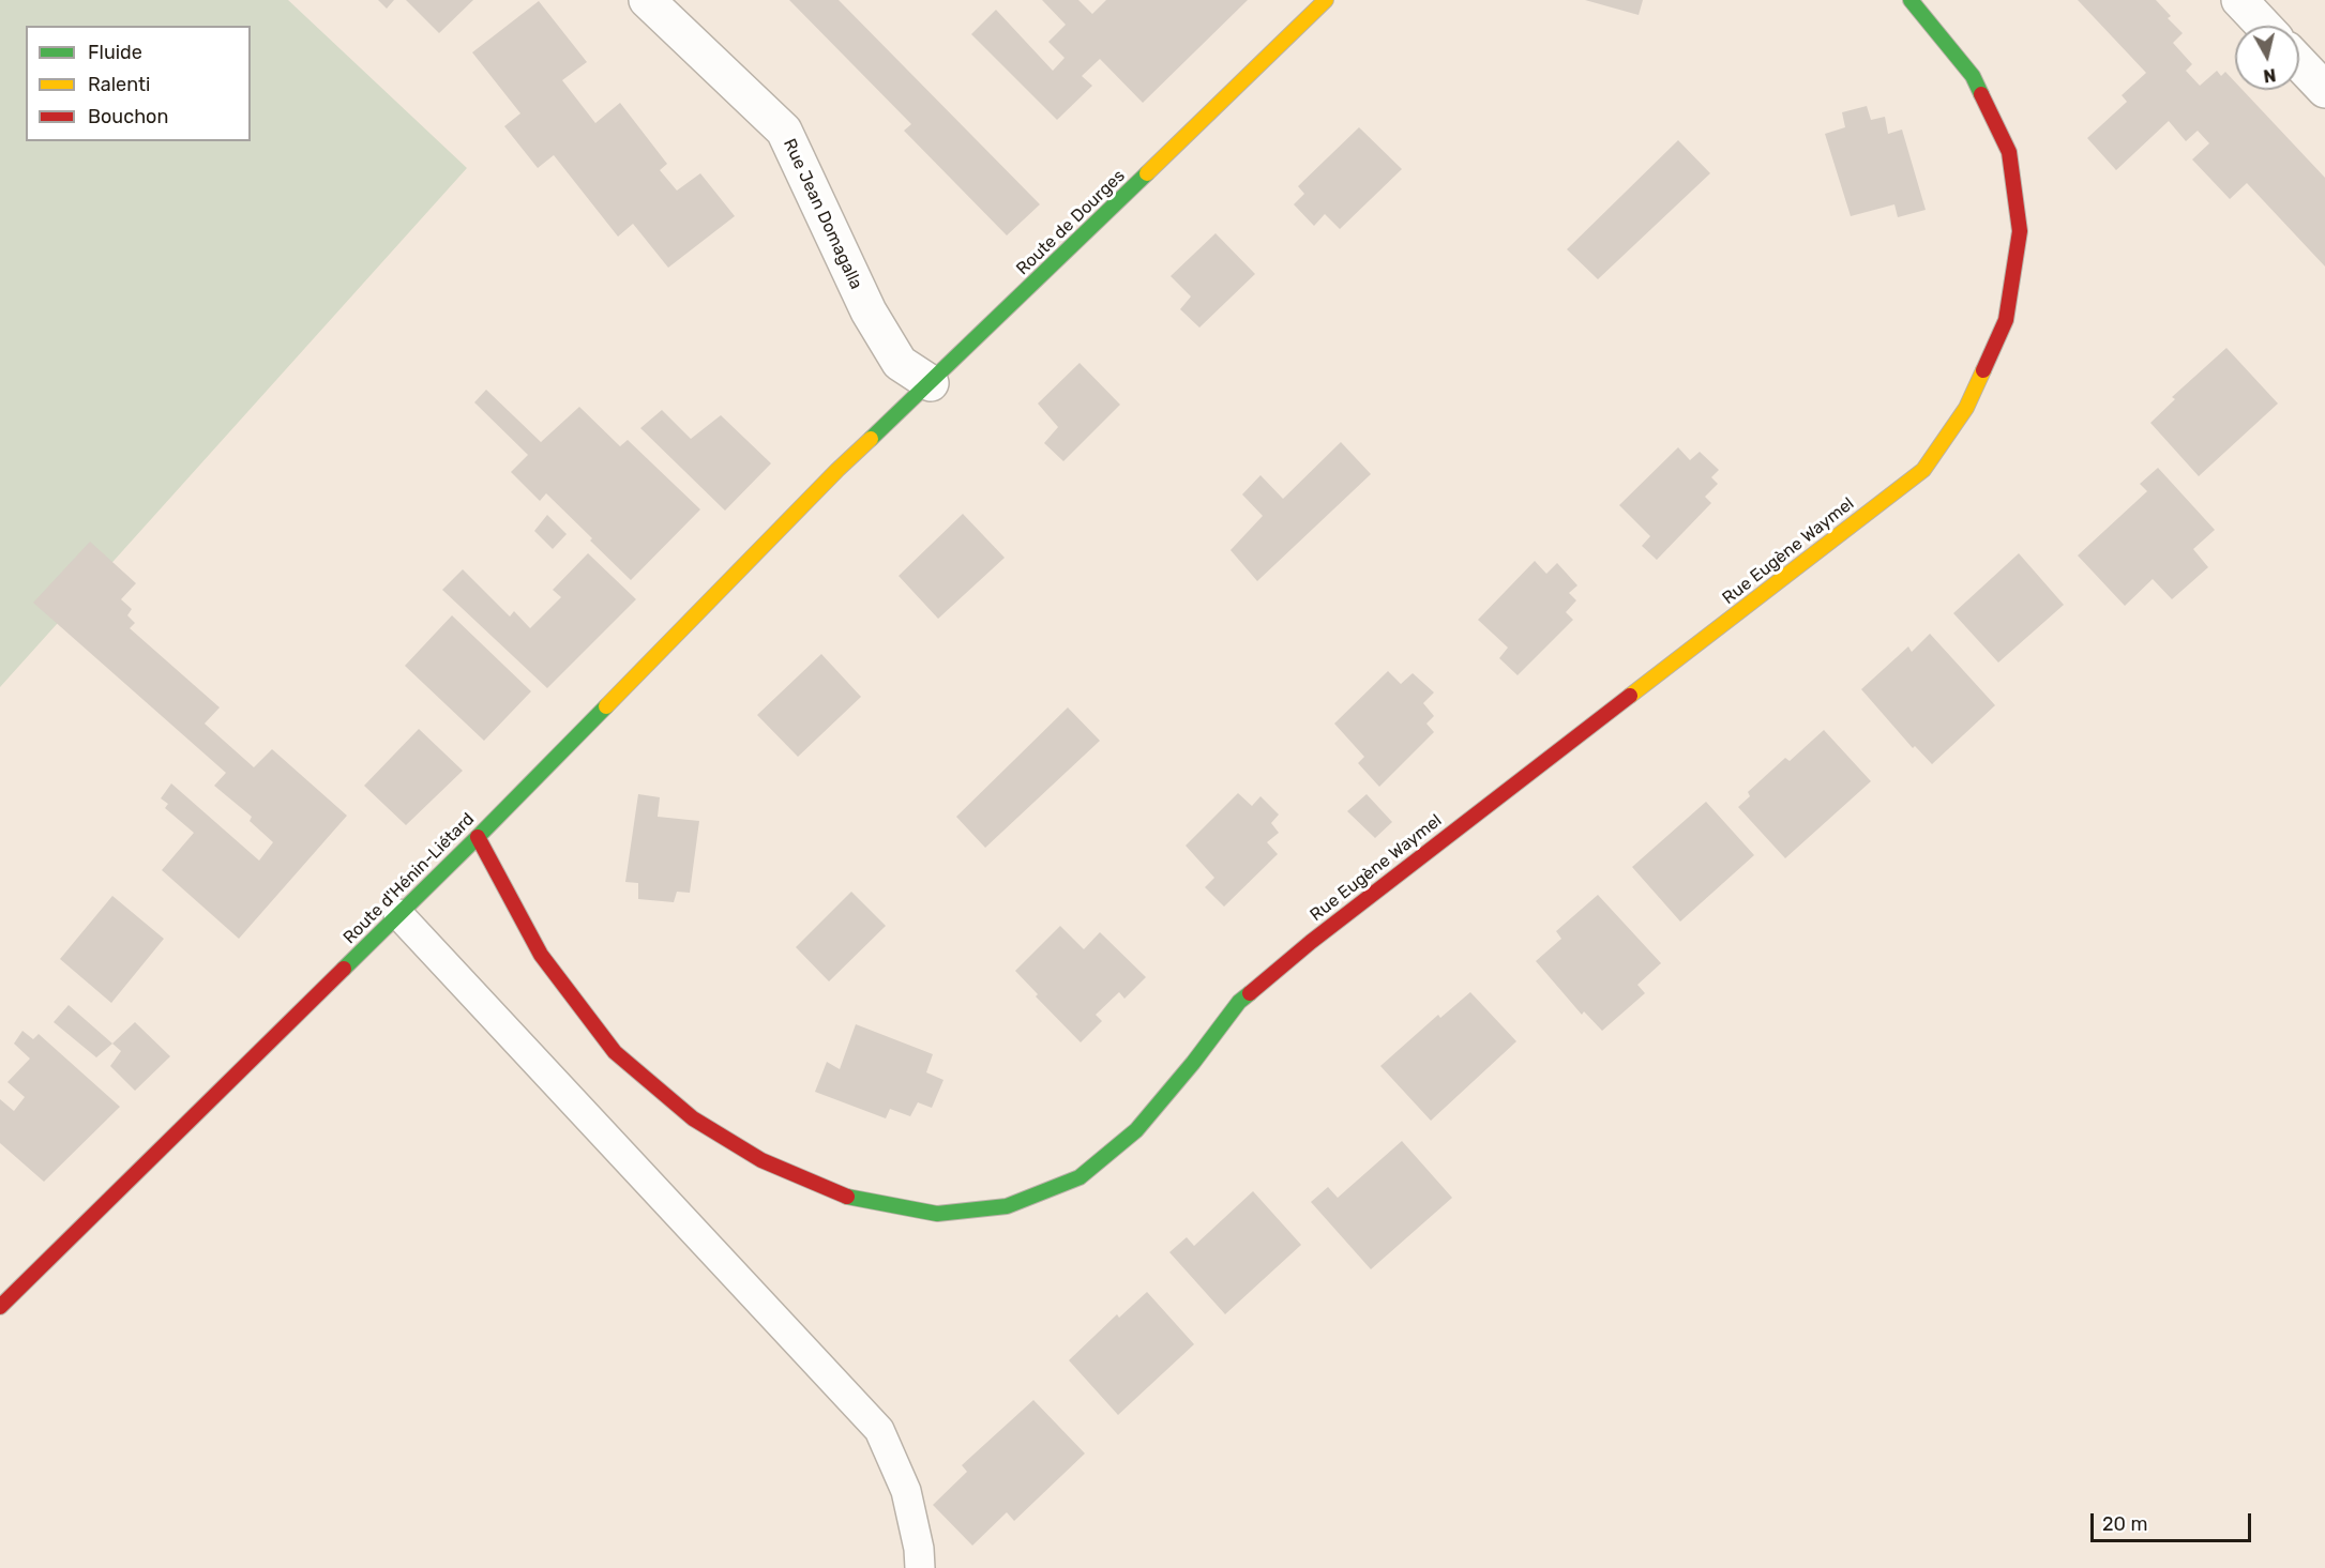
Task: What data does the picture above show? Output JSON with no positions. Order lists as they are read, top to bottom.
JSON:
{
  "streets": {
    "street": [
      "Rue Jean Domagalla",
      "Route de Dourges",
      "Rue Eugène Waymel",
      "Route d'Hénin-Liétard"
    ]
  },
  "crossings": [
    ["Rue Jean Domagalla", "Route de Dourges"],
    ["Route de Dourges", "Route d'Hénin-Liétard"],
    ["Rue Eugène Waymel", "Route d'Hénin-Liétard"]
  ],
  "legend": ["Fluide", "Ralenti", "Bouchon"],
  "scale_bar": "20 m",
  "north": "bottom"
}
